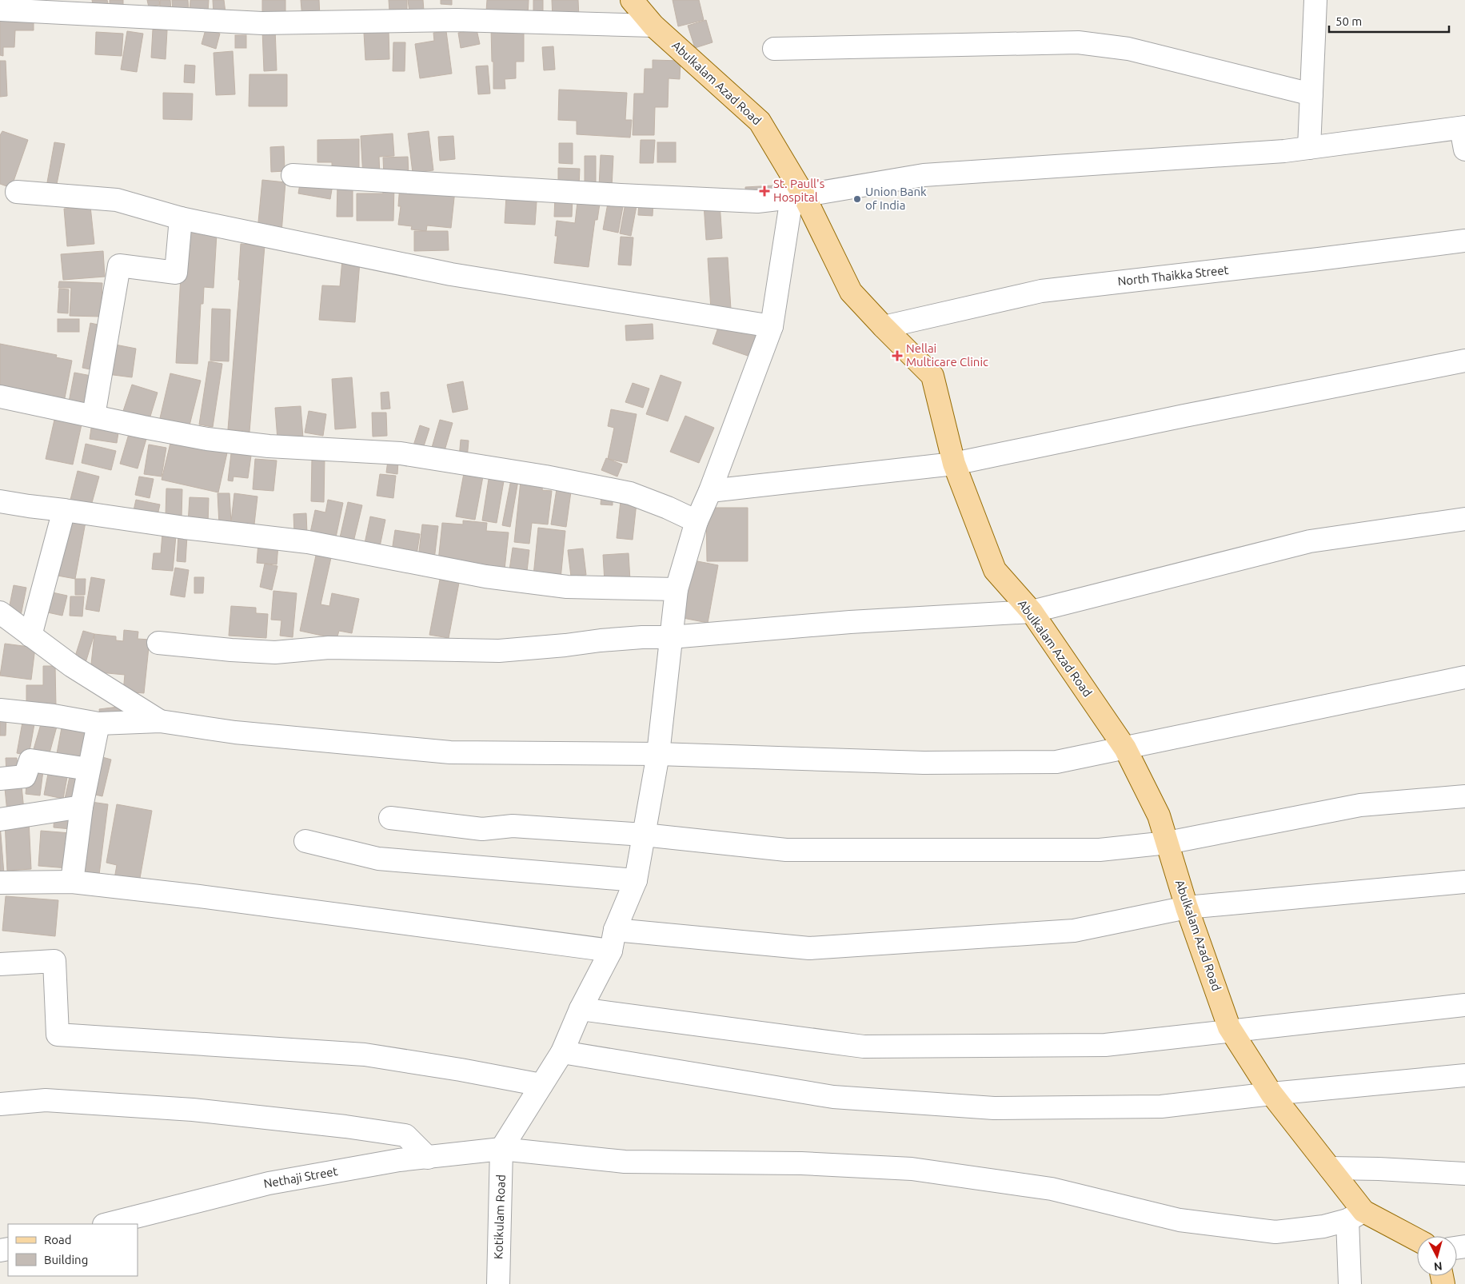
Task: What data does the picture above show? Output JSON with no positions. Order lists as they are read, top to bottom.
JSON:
{
  "streets": {
    "main road": ["Abulkalam Azad Road"],
    "street": ["North Thaikka Street", "Nethaji Street", "Kotikulam Road"]
  },
  "crossings": [
    ["Abulkalam Azad Road", "North Thaikka Street"],
    ["Abulkalam Azad Road", "Nethaji Street"],
    ["Nethaji Street", "Kotikulam Road"]
  ],
  "places": {
    "health": ["St. Paull's Hospital", "Nellai Multicare Clinic"],
    "other": ["Union Bank of India"]
  },
  "legend": ["Road", "Building"],
  "scale_bar": "50 m",
  "north": "bottom"
}
